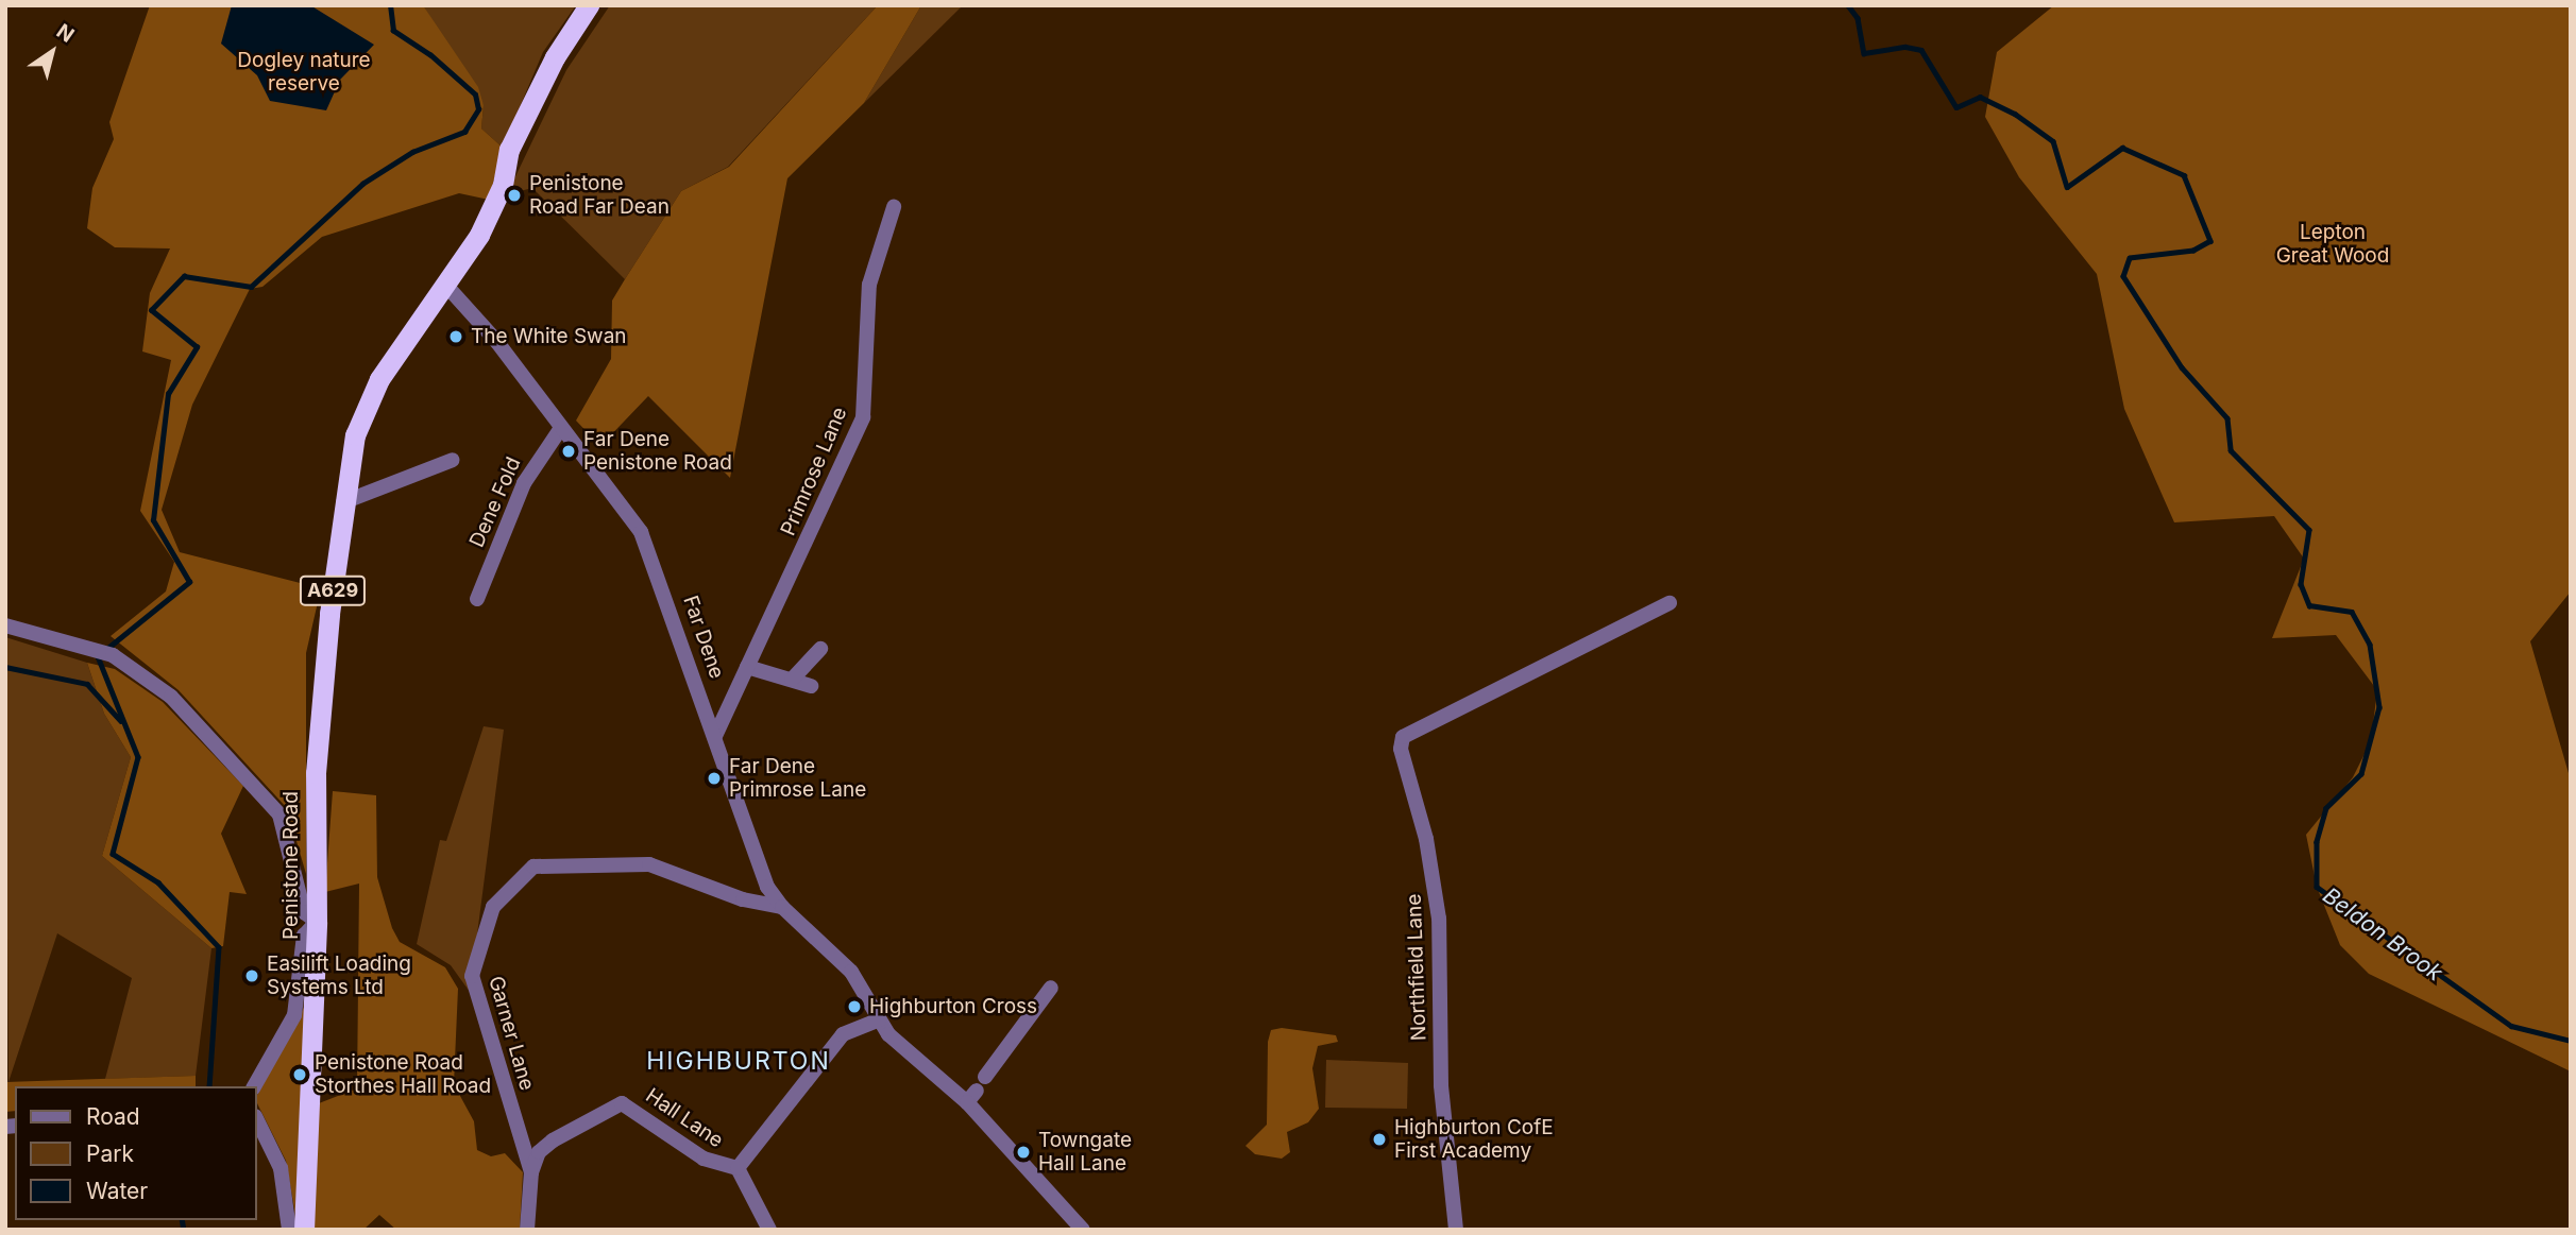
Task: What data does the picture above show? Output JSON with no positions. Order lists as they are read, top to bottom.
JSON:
{
  "streets": {
    "highway": ["A629", "Penistone Road"],
    "street": [
      "Primrose Lane",
      "Dene Fold",
      "Far Dene",
      "Northfield Lane",
      "Garner Lane",
      "Hall Lane"
    ]
  },
  "crossings": [
    ["Primrose Lane", "Far Dene"],
    ["Dene Fold", "Far Dene"],
    ["Far Dene", "Penistone Road"],
    ["Far Dene", "Garner Lane"],
    ["Far Dene", "Hall Lane"],
    ["Garner Lane", "Hall Lane"]
  ],
  "districts": ["HIGHBURTON"],
  "water": ["Beldon Brook"],
  "parks": ["Dogley nature reserve", "Lepton Great Wood"],
  "places": [
    "Penistone Road Far Dean",
    "The White Swan",
    "Far Dene Penistone Road",
    "Far Dene Primrose Lane",
    "Easilift Loading Systems Ltd",
    "Highburton Cross",
    "Penistone Road Storthes Hall Road",
    "Highburton CofE First Academy",
    "Towngate Hall Lane"
  ],
  "legend": ["Road", "Park", "Water"],
  "north": "top right"
}
